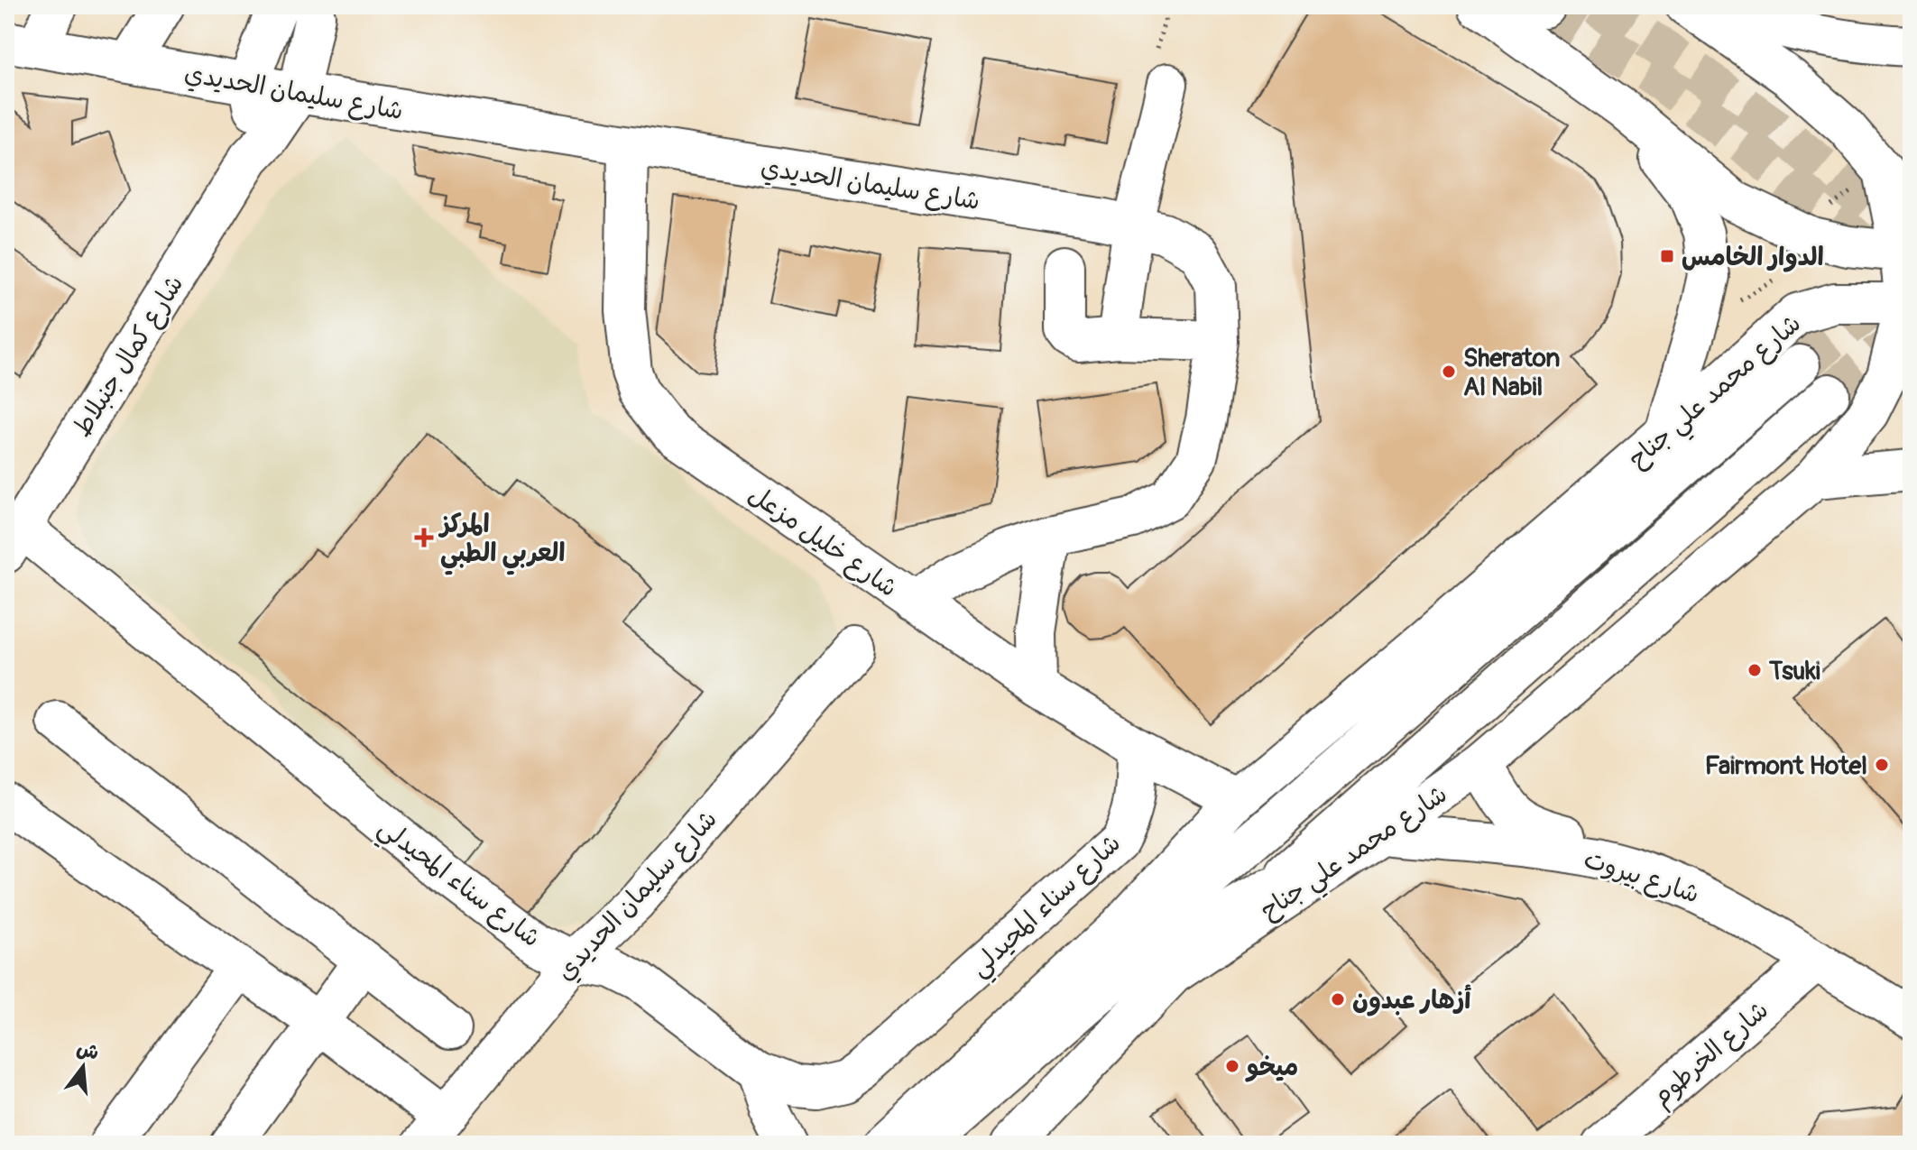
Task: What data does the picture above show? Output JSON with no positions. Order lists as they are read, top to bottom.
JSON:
{
  "streets": {
    "street": [
      "شارع سليمان الحديدي",
      "شارع كمال جنبلاط",
      "شارع محمد علي جناح",
      "شارع خليل مزعل",
      "شارع بيروت",
      "شارع سناء المحيدلي",
      "شارع الخرطوم"
    ]
  },
  "crossings": [
    ["شارع سليمان الحديدي", "شارع كمال جنبلاط"],
    ["شارع سليمان الحديدي", "شارع خليل مزعل"],
    ["شارع سليمان الحديدي", "شارع سناء المحيدلي"],
    ["شارع كمال جنبلاط", "شارع سناء المحيدلي"],
    ["شارع محمد علي جناح", "شارع خليل مزعل"],
    ["شارع محمد علي جناح", "شارع بيروت"],
    ["شارع خليل مزعل", "شارع سناء المحيدلي"],
    ["شارع بيروت", "شارع الخرطوم"]
  ],
  "places": {
    "transit": ["الدوار الخامس"],
    "other": [
      "Sheraton Al Nabil",
      "Tsuki",
      "Fairmont Hotel",
      "أزهار عبدون",
      "ميخو"
    ],
    "health": ["المركز العربي الطبي"]
  },
  "north": "top"
}
